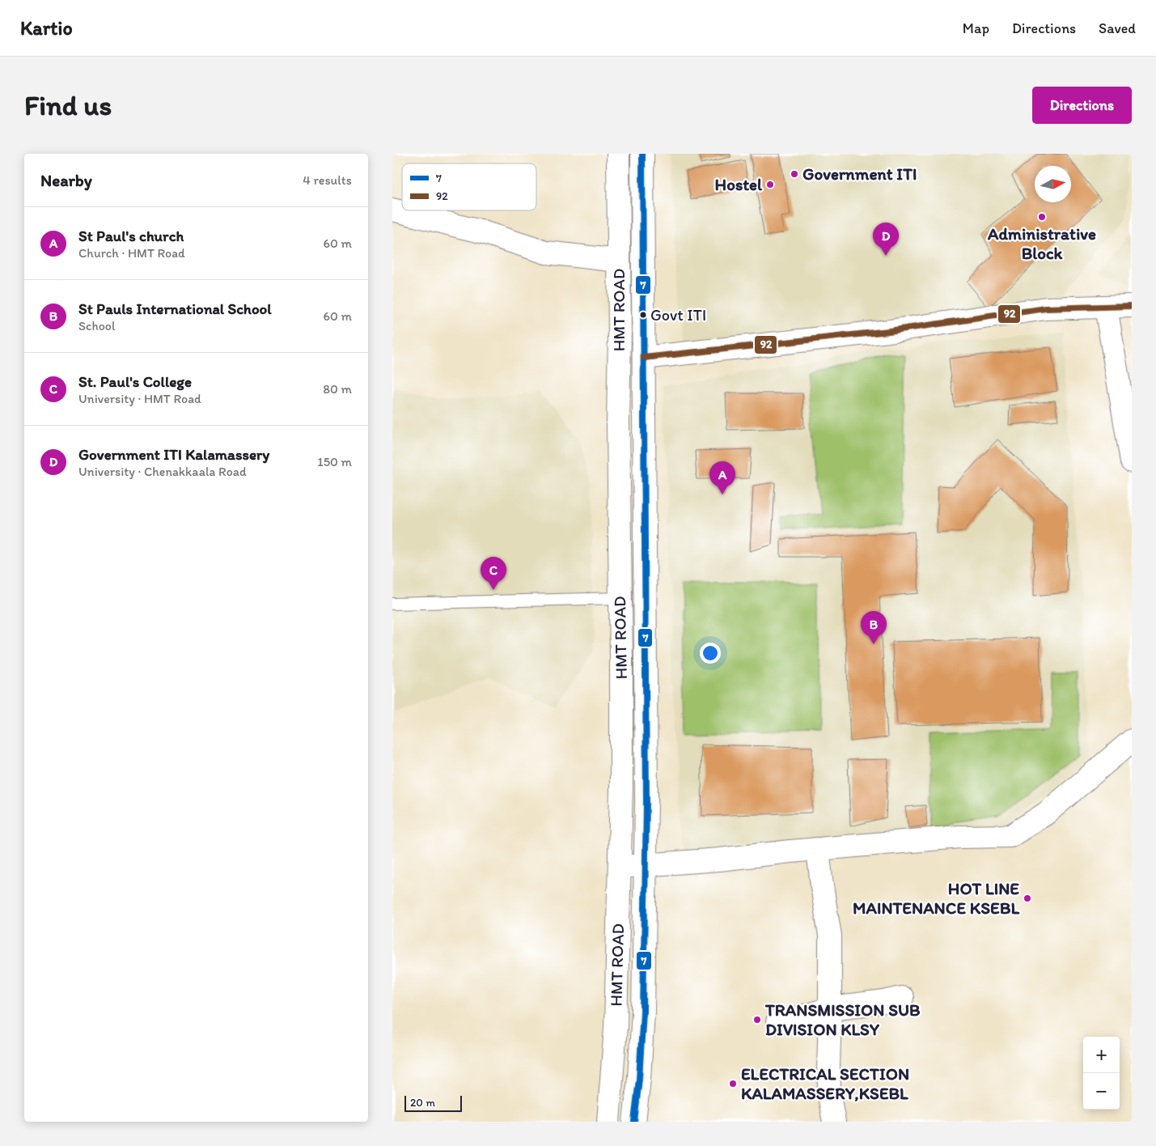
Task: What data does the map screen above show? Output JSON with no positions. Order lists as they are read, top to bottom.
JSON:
{
  "streets": {
    "main road": ["HMT ROAD"]
  },
  "places": [
    "Government ITI",
    "Hostel",
    "Administrative Block",
    "Govt ITI",
    "HOT LINE MAINTENANCE KSEBL",
    "TRANSMISSION SUB DIVISION KLSY",
    "ELECTRICAL SECTION KALAMASSERY,KSEBL"
  ],
  "lines": ["transit line 7", "transit line 92"],
  "legend": ["7", "92"],
  "scale_bar": "20 m",
  "north": "right",
  "page": {
    "header": "Kartio",
    "nav": ["Map", "Directions", "Saved"],
    "buttons": "Directions",
    "title": "Find us",
    "heading": ["Nearby", "4 results"],
    "list": [
      {
        "mark": "A",
        "name": "St Paul's church",
        "note": "Church · HMT Road",
        "value": "60 m"
      },
      {
        "mark": "B",
        "name": "St Pauls International School",
        "note": "School",
        "value": "60 m"
      },
      {
        "mark": "C",
        "name": "St. Paul's College",
        "note": "University · HMT Road",
        "value": "80 m"
      },
      {
        "mark": "D",
        "name": "Government ITI Kalamassery",
        "note": "University · Chenakkaala Road",
        "value": "150 m"
      }
    ],
    "pins": [
      "D",
      "A",
      "C",
      "B"
    ],
    "map_buttons": ["+", "−"],
    "scale": "20 m"
  }
}
